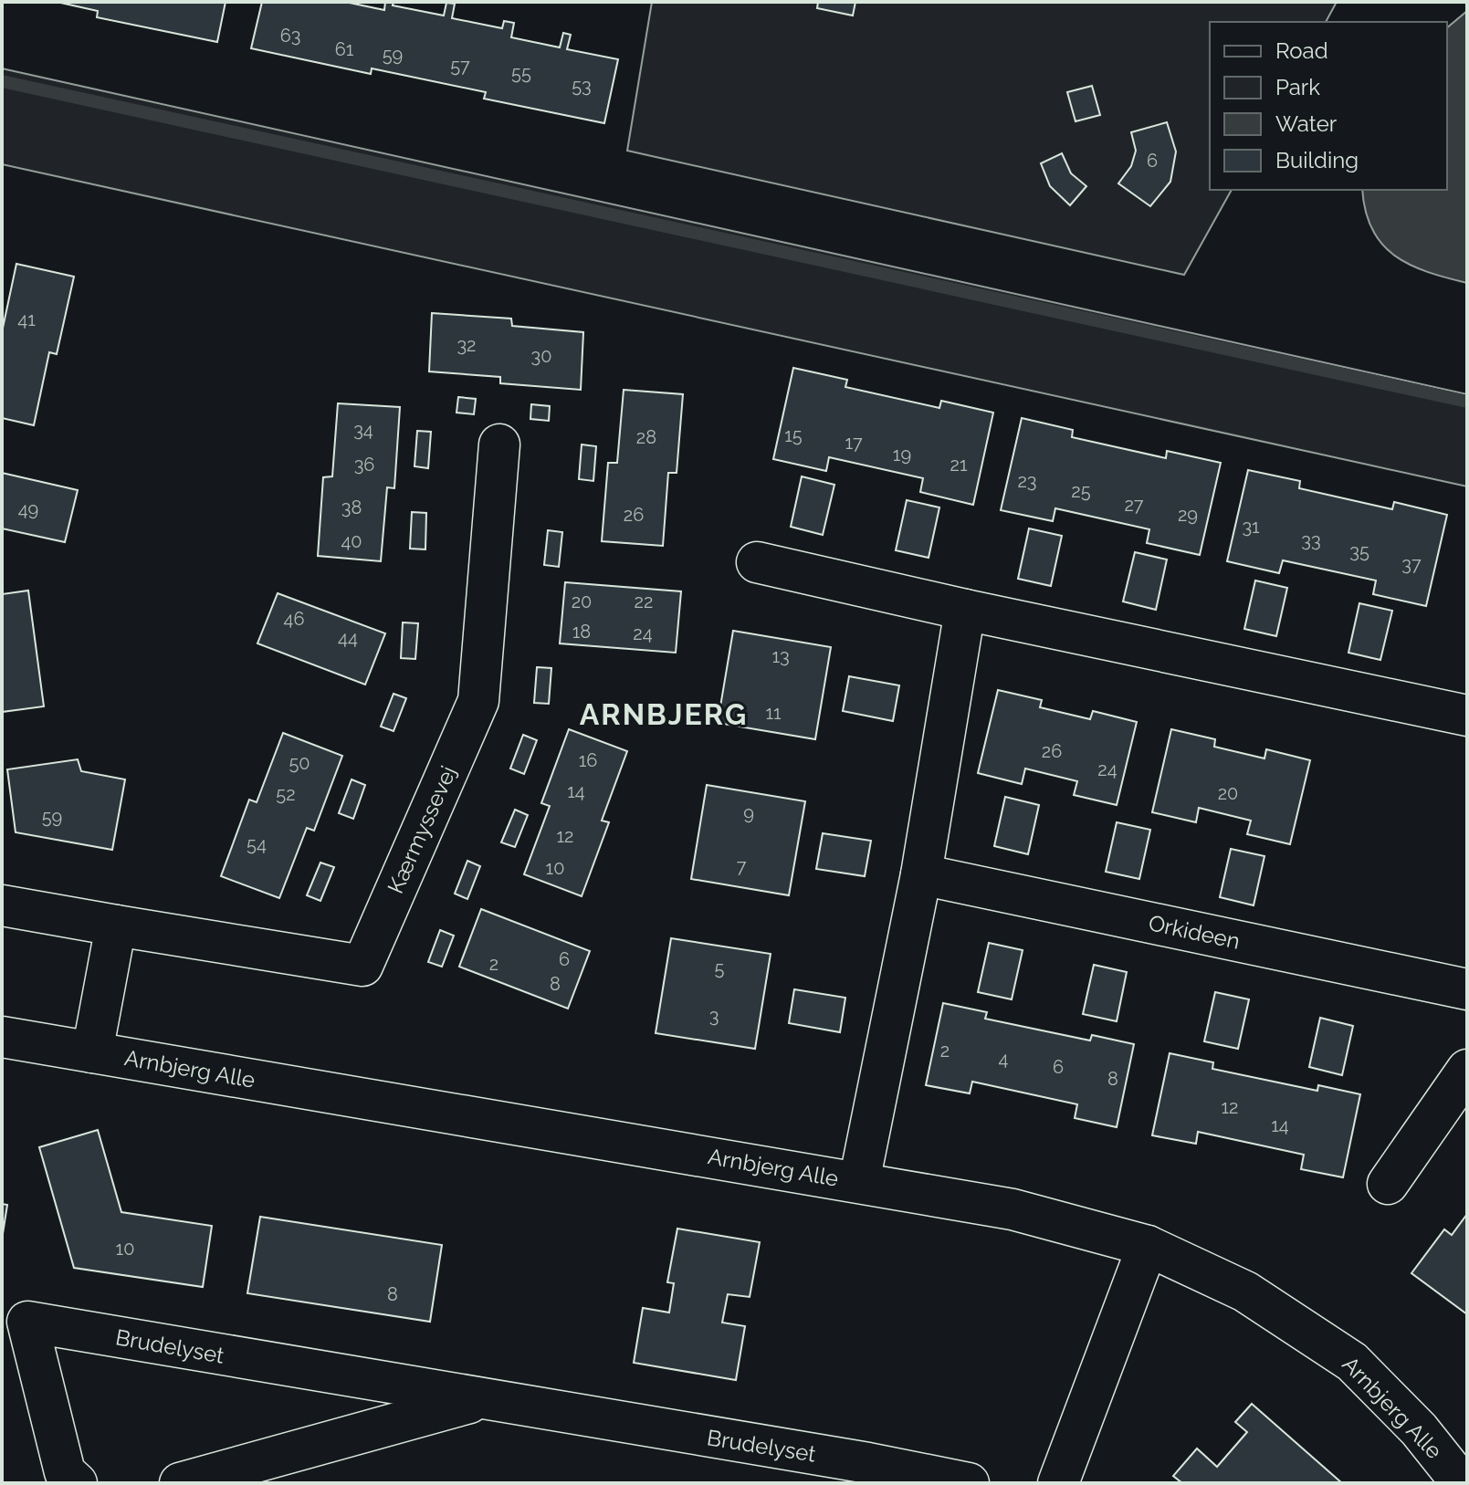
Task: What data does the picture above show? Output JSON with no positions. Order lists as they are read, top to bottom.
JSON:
{
  "streets": {
    "street": [
      "Kærmyssevej",
      "Orkideen",
      "Arnbjerg Alle",
      "Brudelyset"
    ]
  },
  "districts": ["ARNBJERG"],
  "house_numbers": [
    "63",
    "61",
    "59",
    "57",
    "55",
    "53",
    "6",
    "41",
    "32",
    "30",
    "34",
    "15",
    "28",
    "17",
    "19",
    "36",
    "21",
    "23",
    "25",
    "27",
    "38",
    "49",
    "26",
    "29",
    "31",
    "33",
    "40",
    "35",
    "37",
    "20",
    "22",
    "46",
    "18",
    "24",
    "44",
    "13",
    "11",
    "26",
    "16",
    "50",
    "24",
    "14",
    "20",
    "52",
    "9",
    "59",
    "12",
    "54",
    "7",
    "10",
    "6",
    "2",
    "5",
    "8",
    "3",
    "2",
    "4",
    "6",
    "8",
    "12",
    "14",
    "10",
    "8"
  ],
  "legend": [
    "Road",
    "Park",
    "Water",
    "Building"
  ]
}
